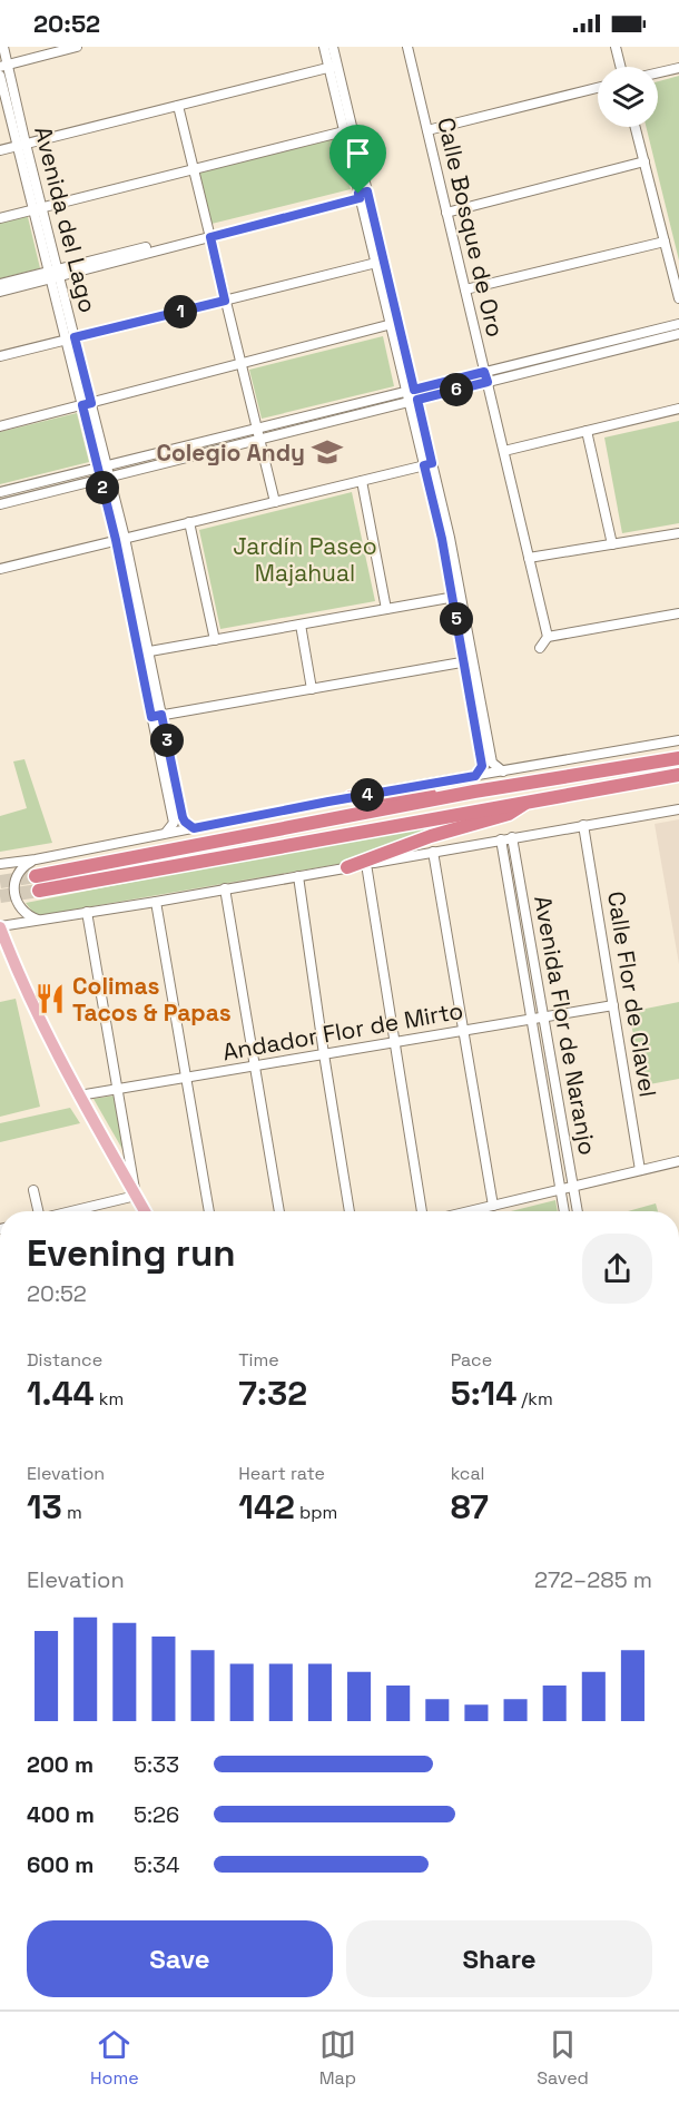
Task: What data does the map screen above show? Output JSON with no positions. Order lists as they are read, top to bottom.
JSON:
{
  "streets": {
    "street": [
      "Avenida del Lago",
      "Calle Bosque de Oro",
      "Calle Flor de Clavel",
      "Avenida Flor de Naranjo",
      "Andador Flor de Mirto"
    ]
  },
  "crossings": [
    ["Calle Flor de Clavel", "Andador Flor de Mirto"],
    ["Avenida Flor de Naranjo", "Andador Flor de Mirto"]
  ],
  "parks": ["Jardín Paseo Majahual"],
  "places": {
    "school or university": ["Colegio Andy"],
    "restaurant": ["Colimas Tacos & Papas"]
  },
  "page": {
    "status": "20:52",
    "pins": [
      "1",
      "6",
      "2",
      "5",
      "3",
      "4"
    ],
    "heading": ["Evening run", "20:52"],
    "stats": [
      ["Distance", "1.44 km"],
      ["Time", "7:32"],
      ["Pace", "5:14 /km"],
      ["Elevation", "13 m"],
      ["Heart rate", "142 bpm"],
      ["kcal", "87"]
    ],
    "chart": ["Elevation", "272–285 m"],
    "list": [
      {
        "name": "200 m",
        "note": "5:33"
      },
      {
        "name": "400 m",
        "note": "5:26"
      },
      {
        "name": "600 m",
        "note": "5:34"
      }
    ],
    "buttons": ["Save", "Share"],
    "tabs": ["Home", "Map", "Saved"]
  }
}
